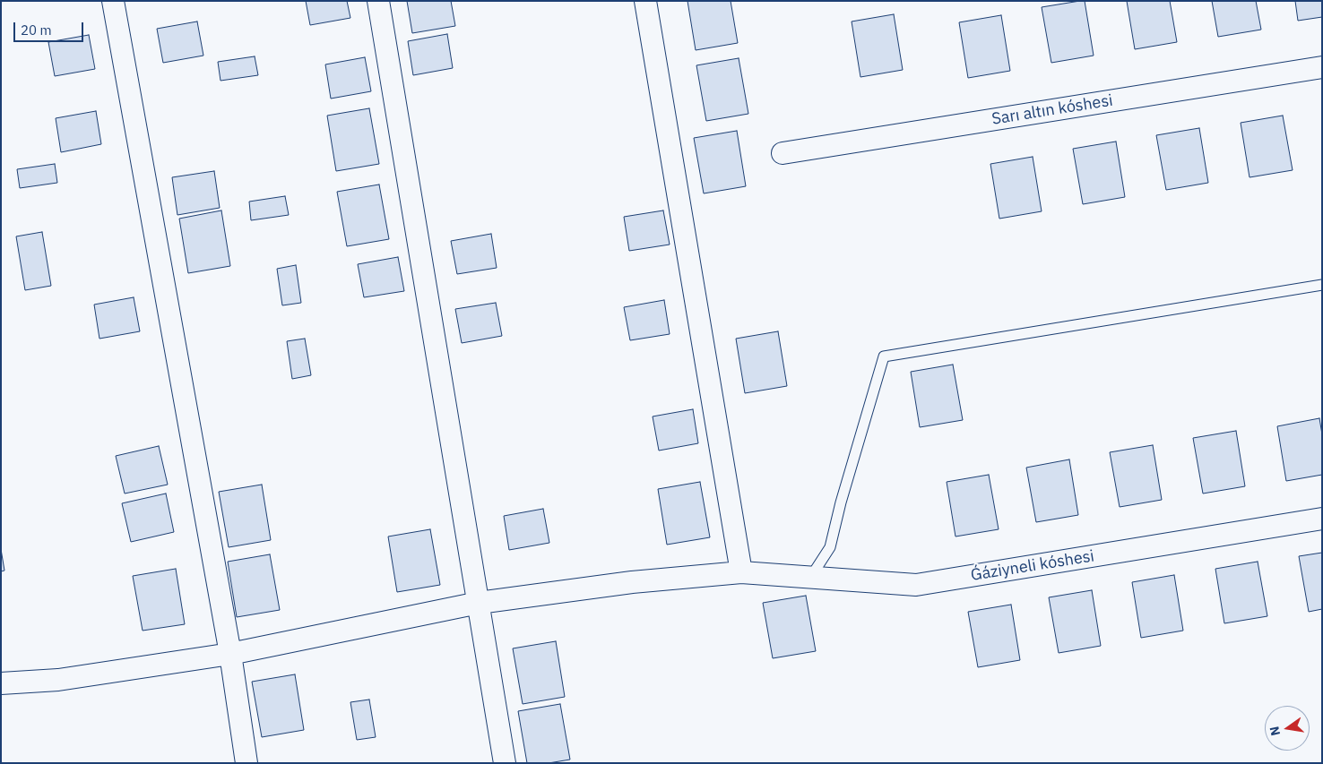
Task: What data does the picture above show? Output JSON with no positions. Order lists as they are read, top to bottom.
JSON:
{
  "streets": {
    "street": ["Sarı altın kóshesi", "Ǵáziyneli kóshesi"]
  },
  "scale_bar": "20 m",
  "north": "left"
}
